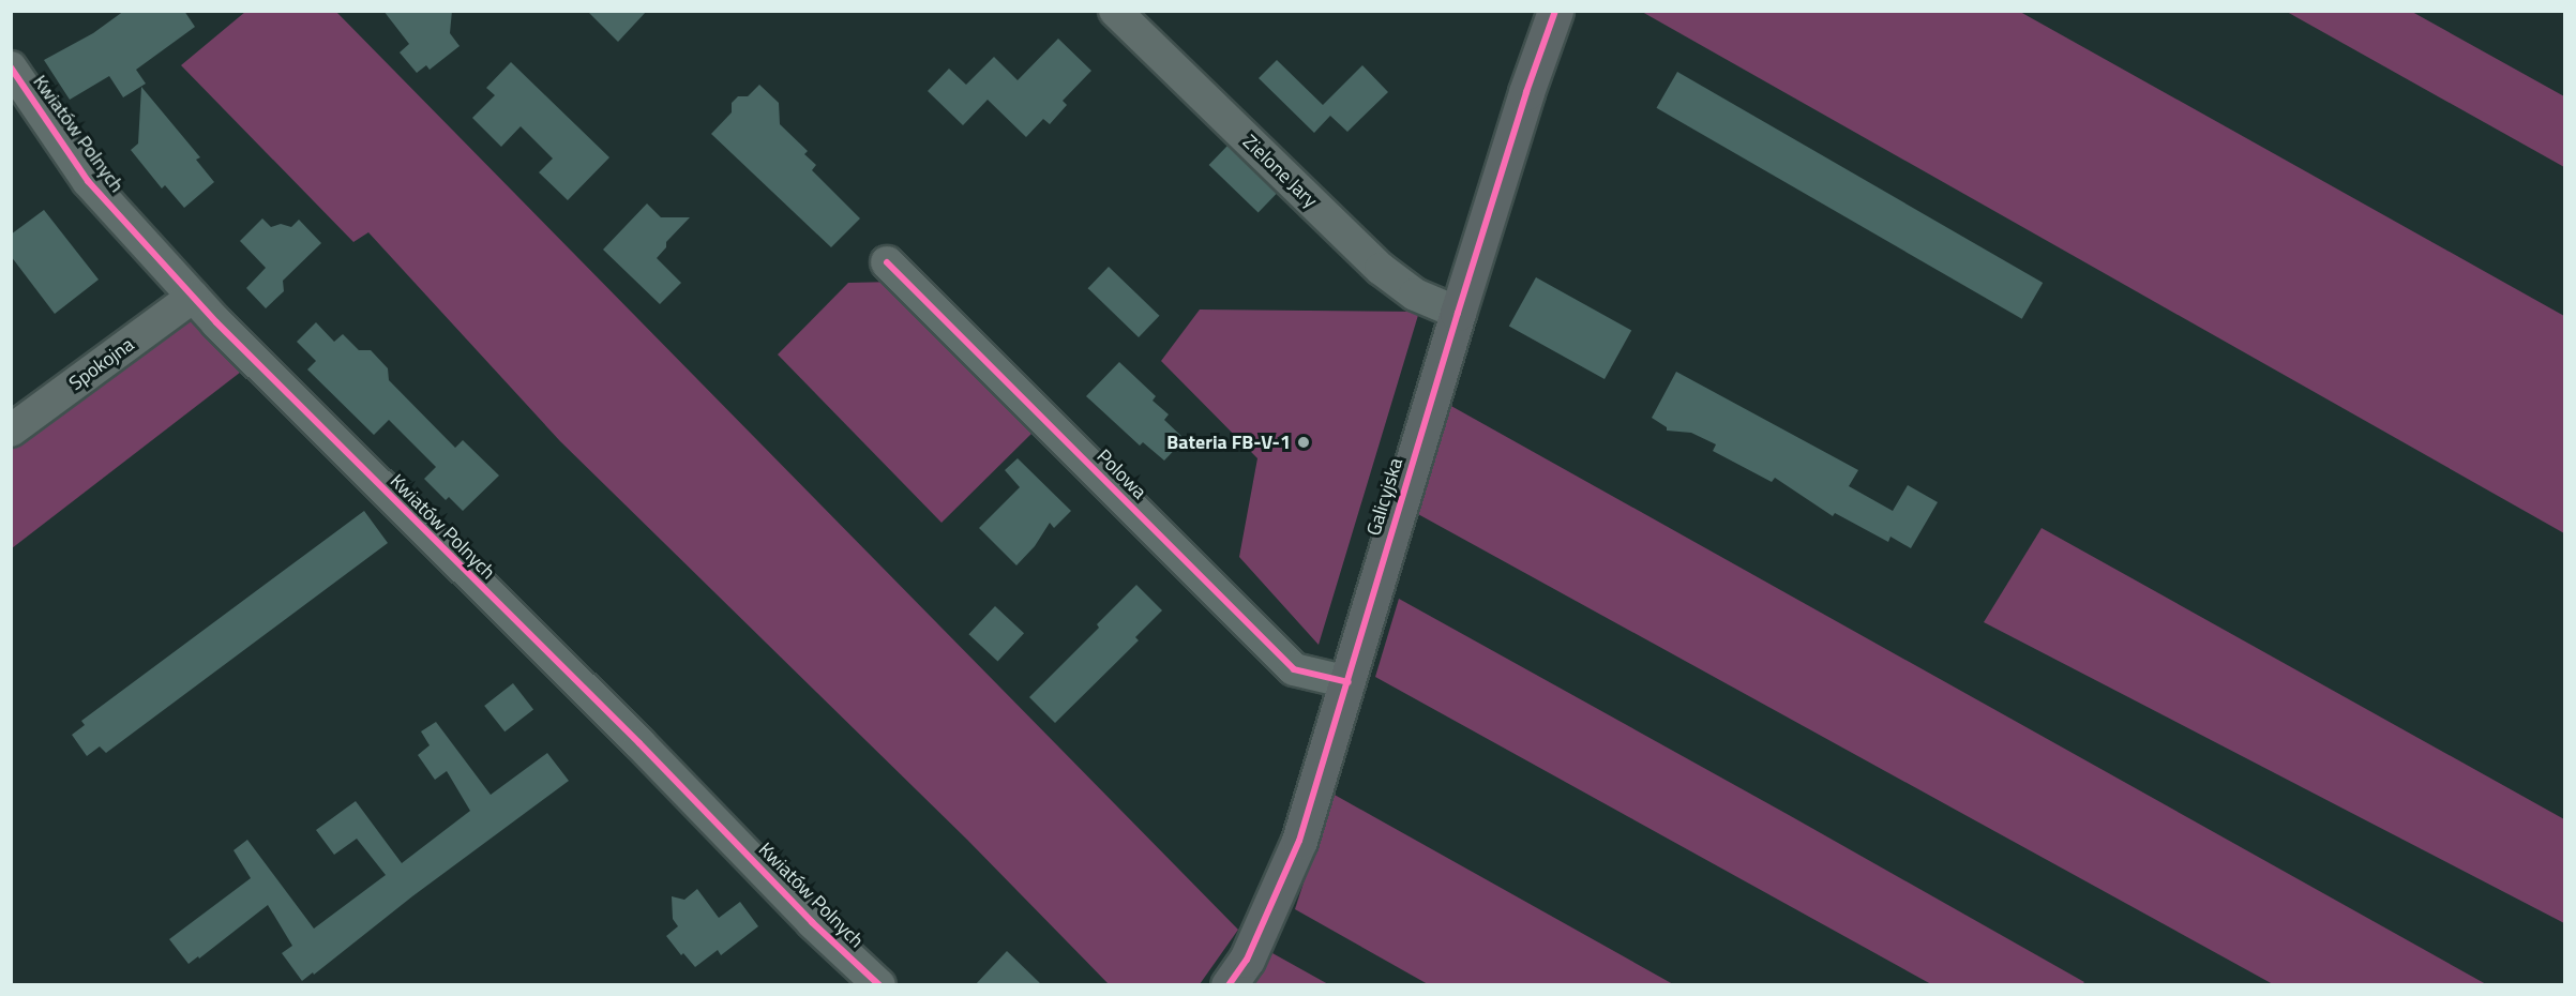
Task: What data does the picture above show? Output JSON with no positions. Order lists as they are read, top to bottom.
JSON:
{
  "streets": {
    "street": [
      "Kwiatów Polnych",
      "Zielone Jary",
      "Spokojna",
      "Polowa",
      "Galicyjska"
    ]
  },
  "crossings": [
    ["Kwiatów Polnych", "Spokojna"],
    ["Zielone Jary", "Galicyjska"],
    ["Polowa", "Galicyjska"]
  ],
  "places": ["Bateria FB-V-1"]
}
